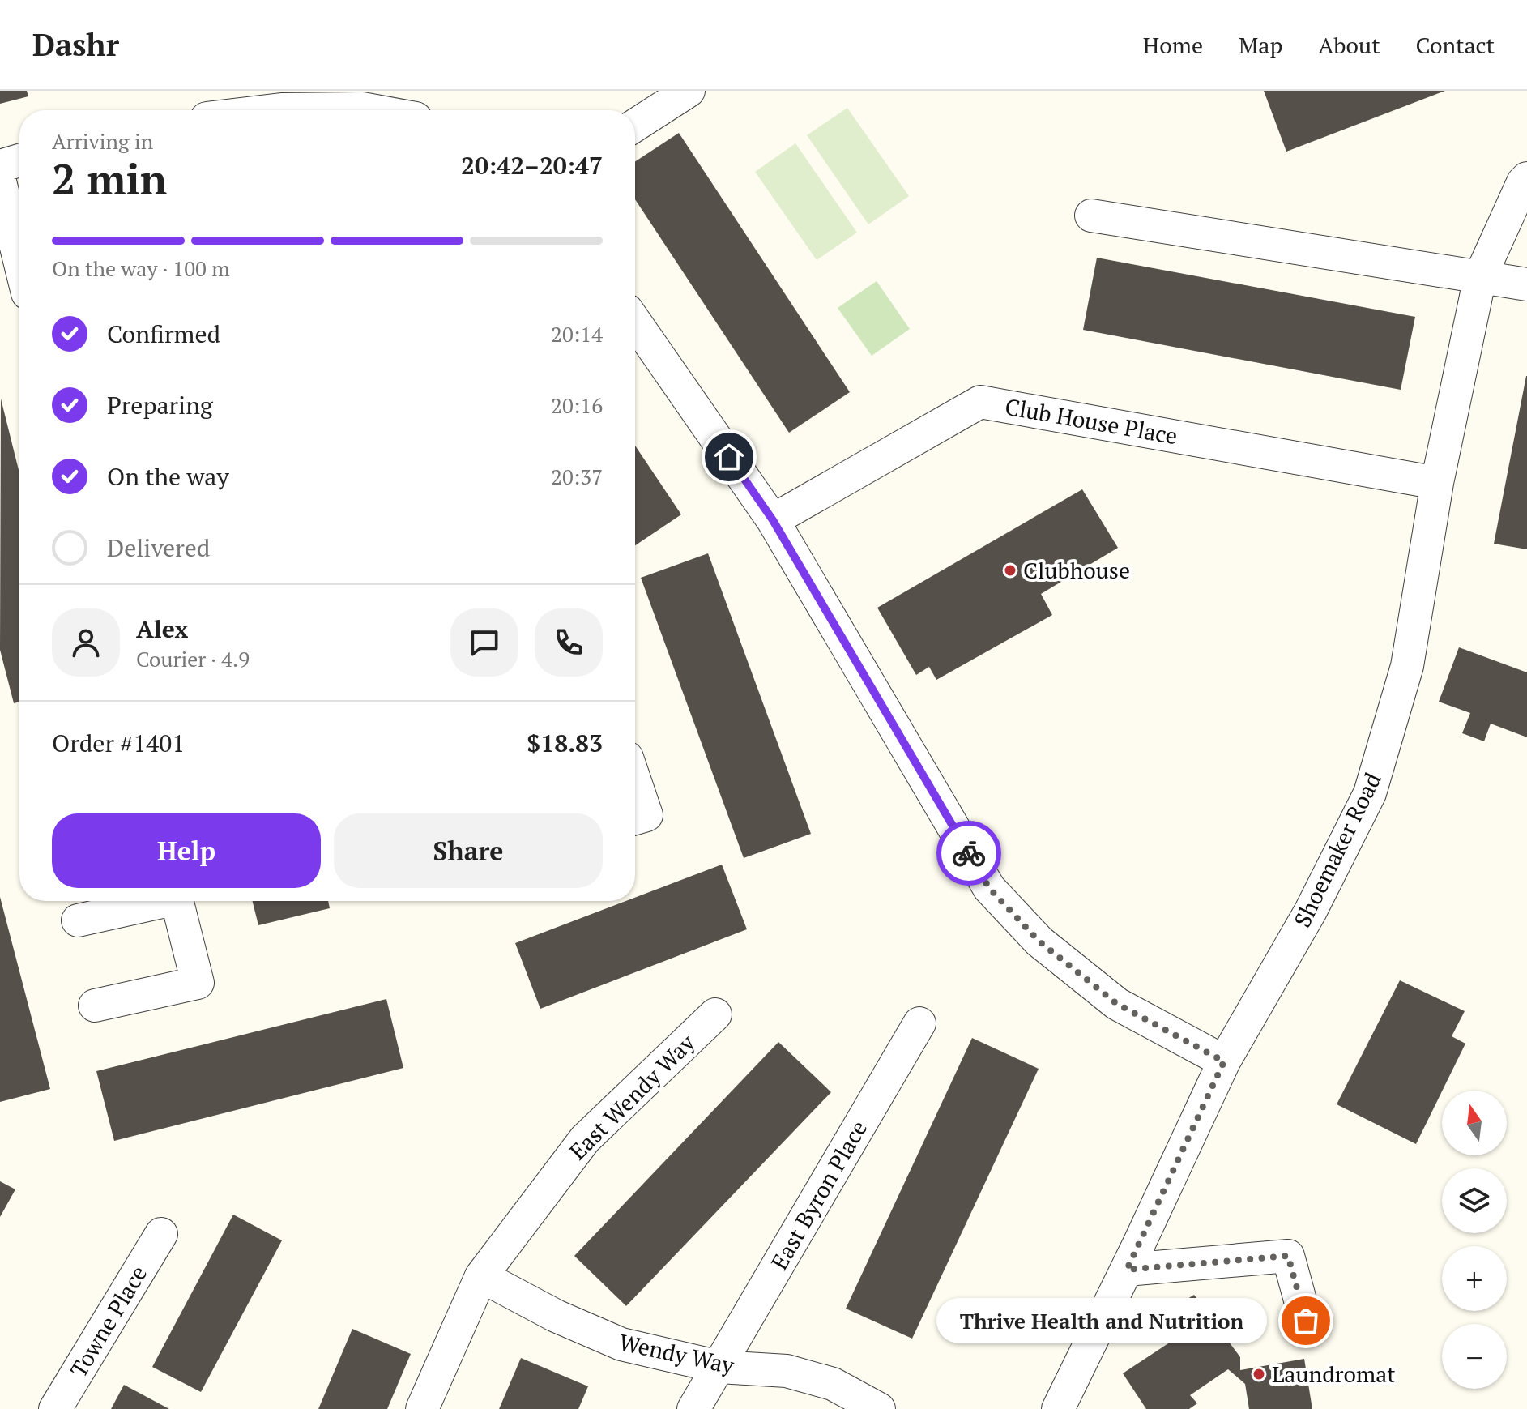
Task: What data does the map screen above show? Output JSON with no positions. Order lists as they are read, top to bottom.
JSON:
{
  "streets": {
    "street": [
      "Club House Place",
      "Shoemaker Road",
      "East Wendy Way",
      "East Byron Place",
      "Towne Place",
      "Wendy Way"
    ]
  },
  "crossings": [
    ["Club House Place", "Shoemaker Road"],
    ["East Wendy Way", "Wendy Way"],
    ["East Byron Place", "Wendy Way"]
  ],
  "places": ["Clubhouse", "Thrive Health and Nutrition", "Laundromat"],
  "north": "top",
  "page": {
    "header": "Dashr",
    "nav": [
      "Home",
      "Map",
      "About",
      "Contact"
    ],
    "heading": ["2 min", "Arriving in", "20:42–20:47"],
    "panel": [
      "Alex",
      "Courier · 4.9",
      "Order #1401",
      "$18.83"
    ],
    "bar": "On the way · 100 m",
    "list": [
      ["Confirmed", "20:14"],
      ["Preparing", "20:16"],
      ["On the way", "20:37"],
      "Delivered"
    ],
    "buttons": ["Help", "Share"],
    "map_buttons": ["+", "−"],
    "bubble": "Thrive Health and Nutrition"
  }
}
